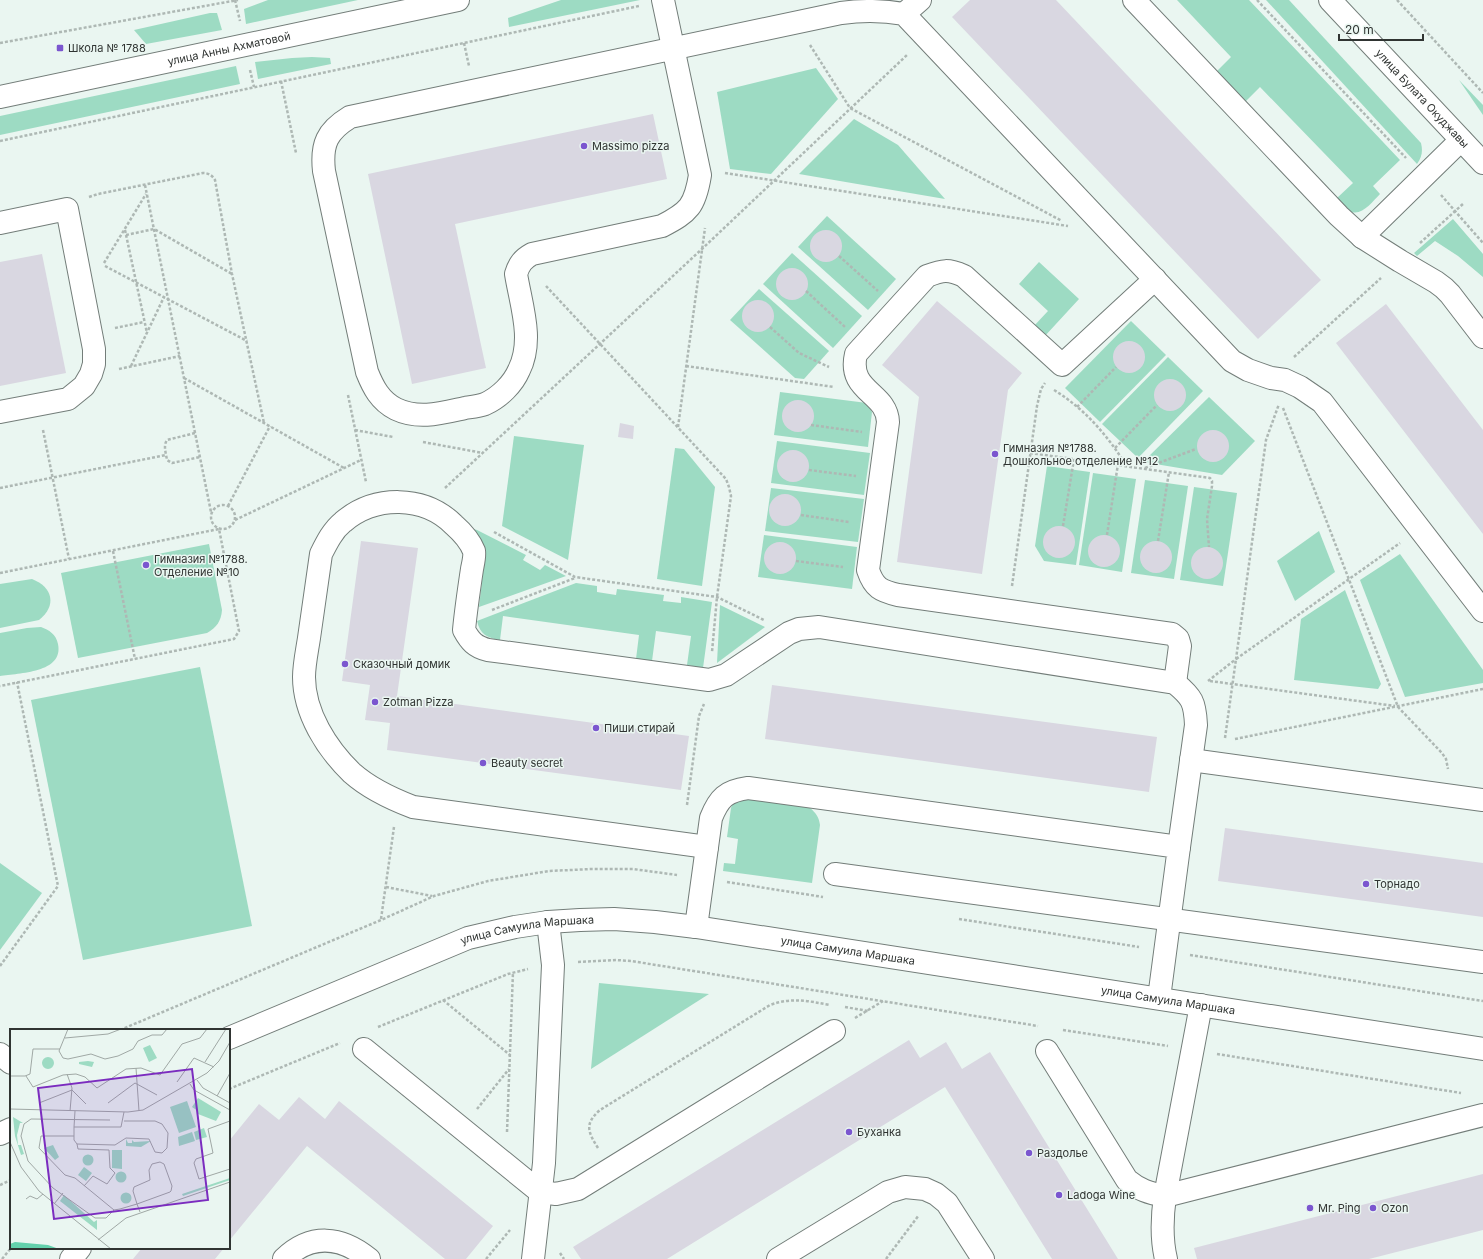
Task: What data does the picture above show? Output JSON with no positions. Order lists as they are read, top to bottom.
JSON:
{
  "streets": {
    "street": ["улица Анны Ахматовой", "улица Булата Окуджавы", "улица Самуила Маршака"]
  },
  "places": {
    "transit": ["Школа № 1788"],
    "other": [
      "Massimo pizza",
      "Гимназия №1788. Дошкольное отделение №12",
      "Гимназия №1788. Отделение №10",
      "Сказочный домик",
      "Zotman Pizza",
      "Пиши стирай",
      "Beauty secret",
      "Торнадо",
      "Буханка",
      "Раздолье",
      "Ladoga Wine",
      "Mr. Ping",
      "Ozon"
    ]
  },
  "scale_bar": "20 m"
}
